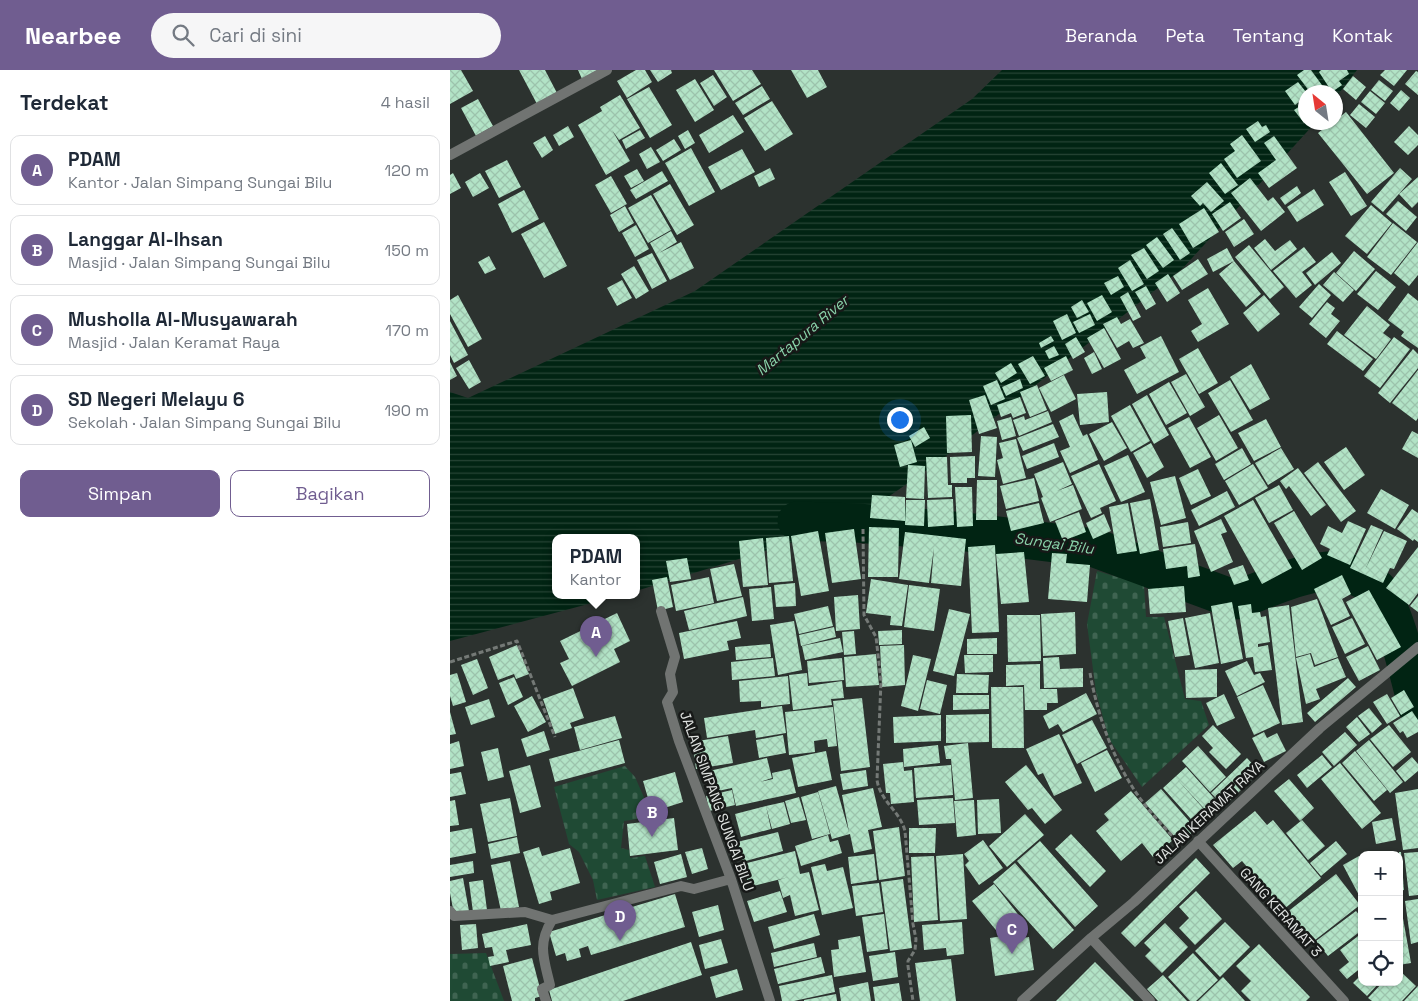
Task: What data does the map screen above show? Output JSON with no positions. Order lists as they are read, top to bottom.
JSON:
{
  "streets": {
    "street": ["JALAN SIMPANG SUNGAI BILU", "JALAN KERAMAT RAYA", "GANG KERAMAT 3"]
  },
  "crossings": [
    ["JALAN KERAMAT RAYA", "GANG KERAMAT 3"]
  ],
  "water": ["Martapura River", "Sungai Bilu"],
  "north": "top left",
  "page": {
    "header": "Nearbee",
    "search": "Cari di sini",
    "nav": [
      "Beranda",
      "Peta",
      "Tentang",
      "Kontak"
    ],
    "heading": ["Terdekat", "4 hasil"],
    "list": [
      {
        "mark": "A",
        "name": "PDAM",
        "note": "Kantor · Jalan Simpang Sungai Bilu",
        "value": "120 m"
      },
      {
        "mark": "B",
        "name": "Langgar Al-Ihsan",
        "note": "Masjid · Jalan Simpang Sungai Bilu",
        "value": "150 m"
      },
      {
        "mark": "C",
        "name": "Musholla Al-Musyawarah",
        "note": "Masjid · Jalan Keramat Raya",
        "value": "170 m"
      },
      {
        "mark": "D",
        "name": "SD Negeri Melayu 6",
        "note": "Sekolah · Jalan Simpang Sungai Bilu",
        "value": "190 m"
      }
    ],
    "buttons": ["Simpan", "Bagikan"],
    "popup": ["PDAM", "Kantor"],
    "pins": [
      "A",
      "B",
      "D",
      "C"
    ],
    "map_buttons": ["+", "−"]
  }
}
